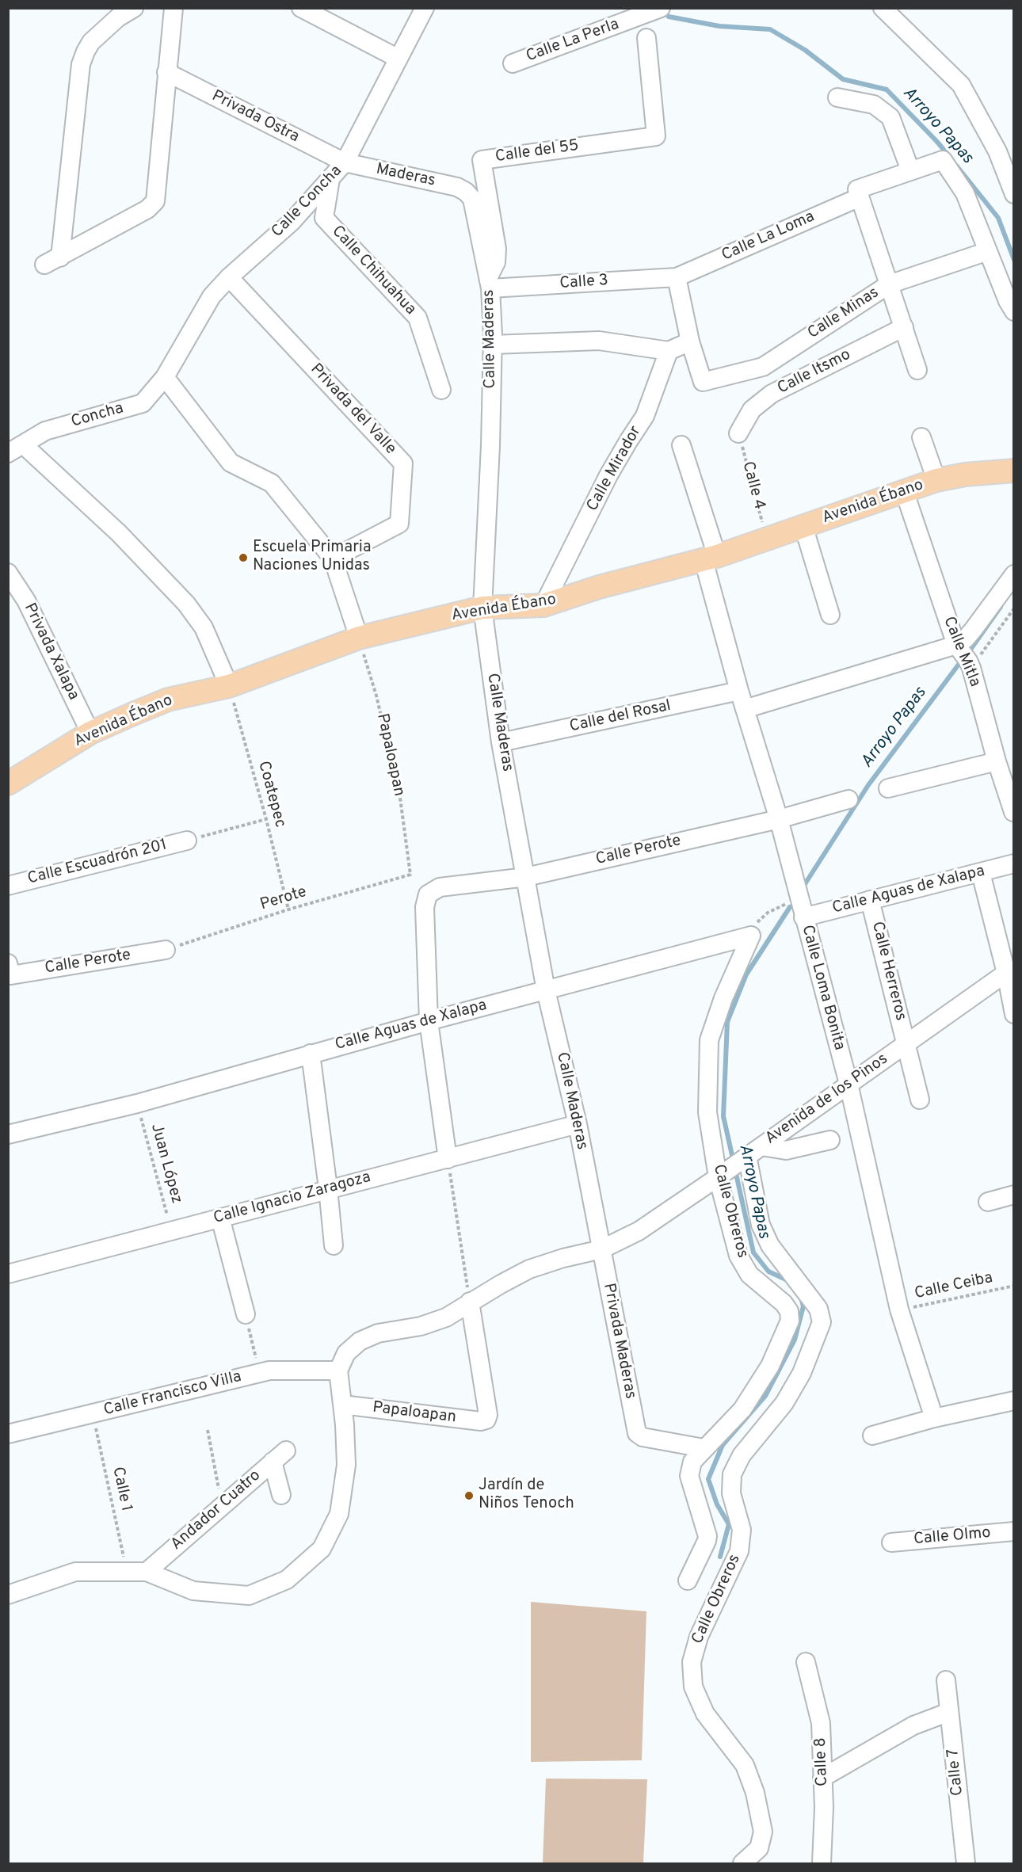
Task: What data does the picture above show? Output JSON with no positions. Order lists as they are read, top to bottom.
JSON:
{
  "streets": {
    "main road": ["Avenida Ébano"],
    "street": [
      "Calle La Perla",
      "Privada Ostra",
      "Calle del 55",
      "Maderas",
      "Calle Concha",
      "Calle La Loma",
      "Calle Chihuahua",
      "Calle 3",
      "Calle Minas",
      "Calle Maderas",
      "Calle Itsmo",
      "Privada del Valle",
      "Concha",
      "Calle Mirador",
      "Privada Xalapa",
      "Calle Mitla",
      "Calle del Rosal",
      "Papaloapan",
      "Calle Perote",
      "Calle Escuadrón 201",
      "Calle Aguas de Xalapa",
      "Calle Herreros",
      "Calle Loma Bonita",
      "Avenida de los Pinos",
      "Calle Ignacio Zaragoza",
      "Calle Obreros",
      "Privada Maderas",
      "Calle Francisco Villa",
      "Andador Cuatro",
      "Calle Olmo",
      "Calle 8",
      "Calle 7"
    ],
    "path": [
      "Calle 4",
      "Coatepec",
      "Perote",
      "Juan López",
      "Calle Ceiba",
      "Calle 1"
    ]
  },
  "crossings": [
    ["Privada Ostra", "Maderas"],
    ["Privada Ostra", "Calle Concha"],
    ["Calle del 55", "Calle 3"],
    ["Calle del 55", "Calle Maderas"],
    ["Maderas", "Calle Concha"],
    ["Maderas", "Calle Maderas"],
    ["Calle Concha", "Calle Chihuahua"],
    ["Calle Concha", "Privada del Valle"],
    ["Calle Concha", "Concha"],
    ["Calle La Loma", "Calle 3"],
    ["Calle La Loma", "Calle Minas"],
    ["Calle 3", "Calle Maderas"],
    ["Calle Maderas", "Avenida Ébano"],
    ["Calle Maderas", "Calle del Rosal"],
    ["Calle Maderas", "Calle Perote"],
    ["Calle Maderas", "Calle Aguas de Xalapa"],
    ["Calle Maderas", "Avenida de los Pinos"],
    ["Calle Maderas", "Calle Ignacio Zaragoza"],
    ["Calle Maderas", "Privada Maderas"],
    ["Calle Itsmo", "Calle 4"],
    ["Calle Mirador", "Avenida Ébano"],
    ["Calle 4", "Avenida Ébano"],
    ["Avenida Ébano", "Privada Xalapa"],
    ["Avenida Ébano", "Calle Mitla"],
    ["Avenida Ébano", "Papaloapan"],
    ["Avenida Ébano", "Coatepec"],
    ["Avenida Ébano", "Calle Loma Bonita"],
    ["Calle del Rosal", "Calle Loma Bonita"],
    ["Papaloapan", "Perote"],
    ["Papaloapan", "Avenida de los Pinos"],
    ["Coatepec", "Perote"],
    ["Calle Perote", "Calle Aguas de Xalapa"],
    ["Calle Perote", "Perote"],
    ["Calle Perote", "Calle Loma Bonita"],
    ["Calle Aguas de Xalapa", "Calle Herreros"],
    ["Calle Aguas de Xalapa", "Calle Loma Bonita"],
    ["Calle Aguas de Xalapa", "Juan López"],
    ["Calle Aguas de Xalapa", "Calle Obreros"],
    ["Calle Herreros", "Avenida de los Pinos"],
    ["Calle Loma Bonita", "Avenida de los Pinos"],
    ["Calle Loma Bonita", "Calle Ceiba"],
    ["Avenida de los Pinos", "Calle Obreros"],
    ["Avenida de los Pinos", "Privada Maderas"],
    ["Avenida de los Pinos", "Calle Francisco Villa"],
    ["Juan López", "Calle Ignacio Zaragoza"],
    ["Calle Obreros", "Privada Maderas"],
    ["Calle Francisco Villa", "Calle 1"]
  ],
  "water": ["Arroyo Papas"],
  "places": ["Escuela Primaria Naciones Unidas", "Jardín de Niños Tenoch"]
}
